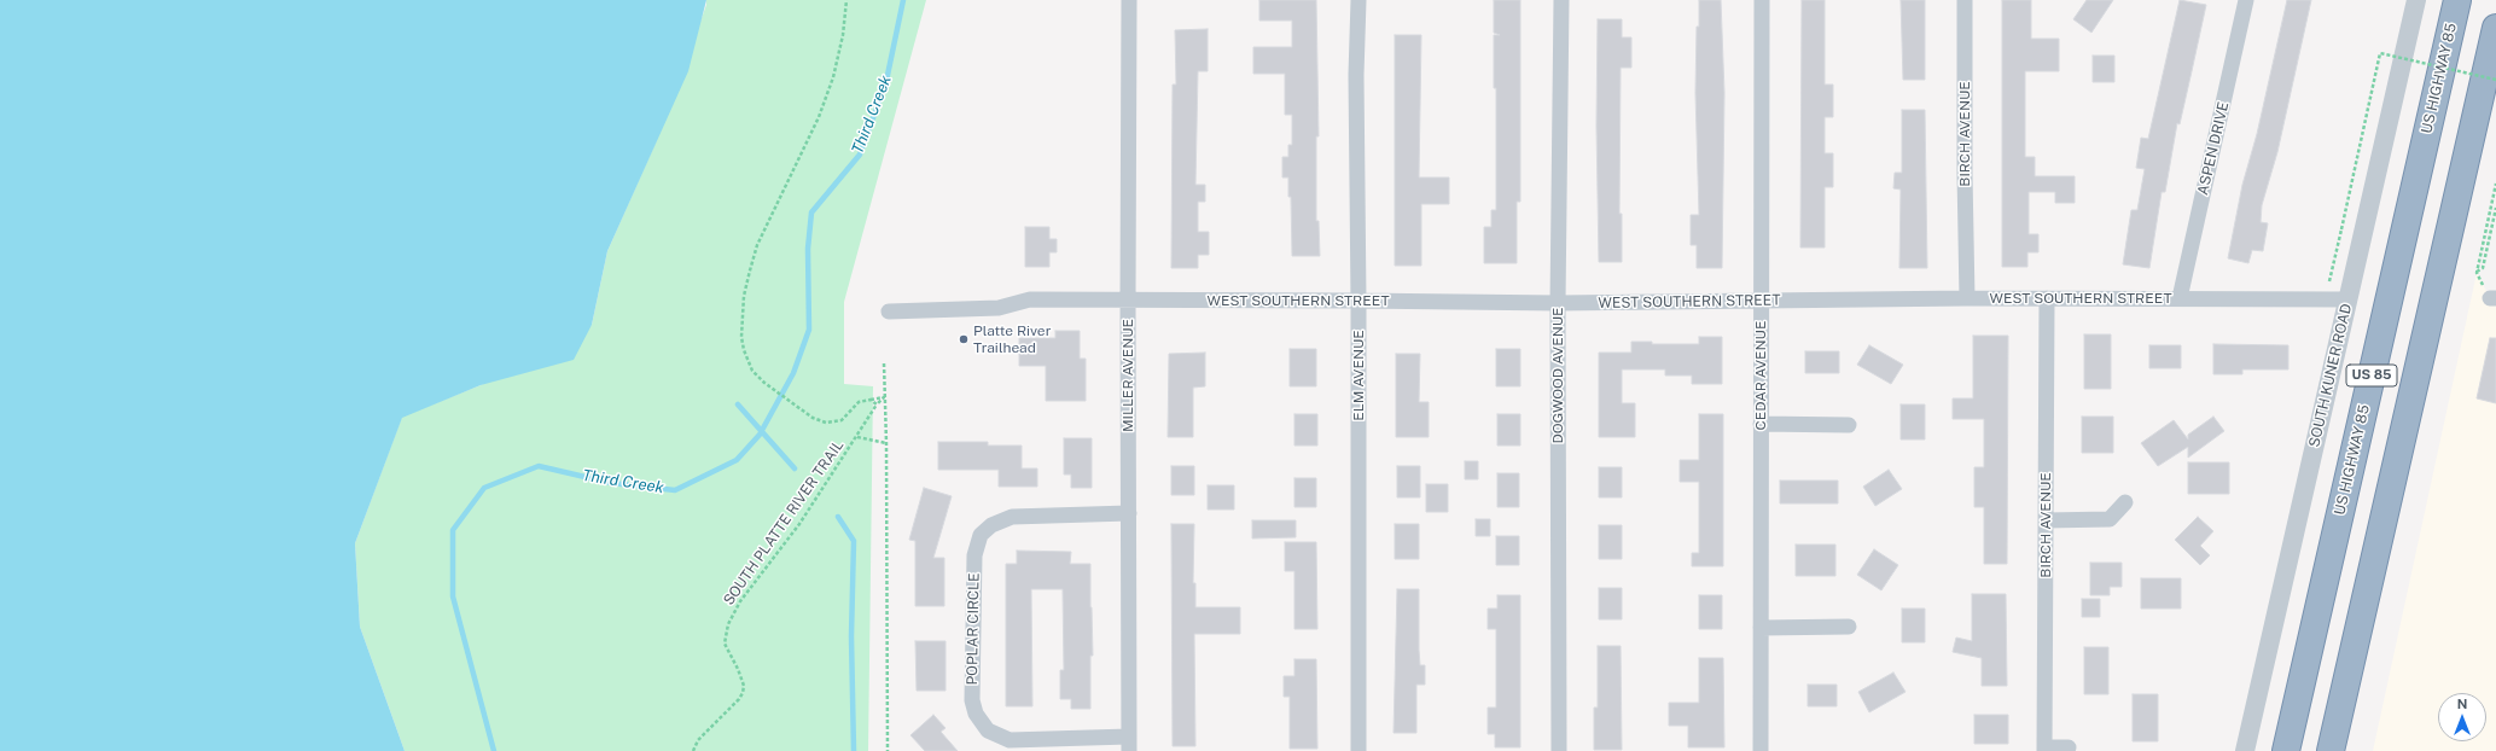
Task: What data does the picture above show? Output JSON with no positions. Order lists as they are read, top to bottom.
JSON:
{
  "streets": {
    "highway": ["US HIGHWAY 85", "US 85"],
    "street": [
      "BIRCH AVENUE",
      "ASPEN DRIVE",
      "WEST SOUTHERN STREET",
      "MILLER AVENUE",
      "ELM AVENUE",
      "DOGWOOD AVENUE",
      "CEDAR AVENUE",
      "SOUTH KUNER ROAD",
      "POPLAR CIRCLE"
    ],
    "path": ["SOUTH PLATTE RIVER TRAIL"]
  },
  "crossings": [
    ["BIRCH AVENUE", "WEST SOUTHERN STREET"],
    ["ASPEN DRIVE", "WEST SOUTHERN STREET"],
    ["WEST SOUTHERN STREET", "MILLER AVENUE"],
    ["WEST SOUTHERN STREET", "ELM AVENUE"],
    ["WEST SOUTHERN STREET", "DOGWOOD AVENUE"],
    ["WEST SOUTHERN STREET", "CEDAR AVENUE"],
    ["WEST SOUTHERN STREET", "SOUTH KUNER ROAD"],
    ["MILLER AVENUE", "POPLAR CIRCLE"]
  ],
  "water": ["Third Creek"],
  "places": ["Platte River Trailhead"],
  "north": "top"
}
